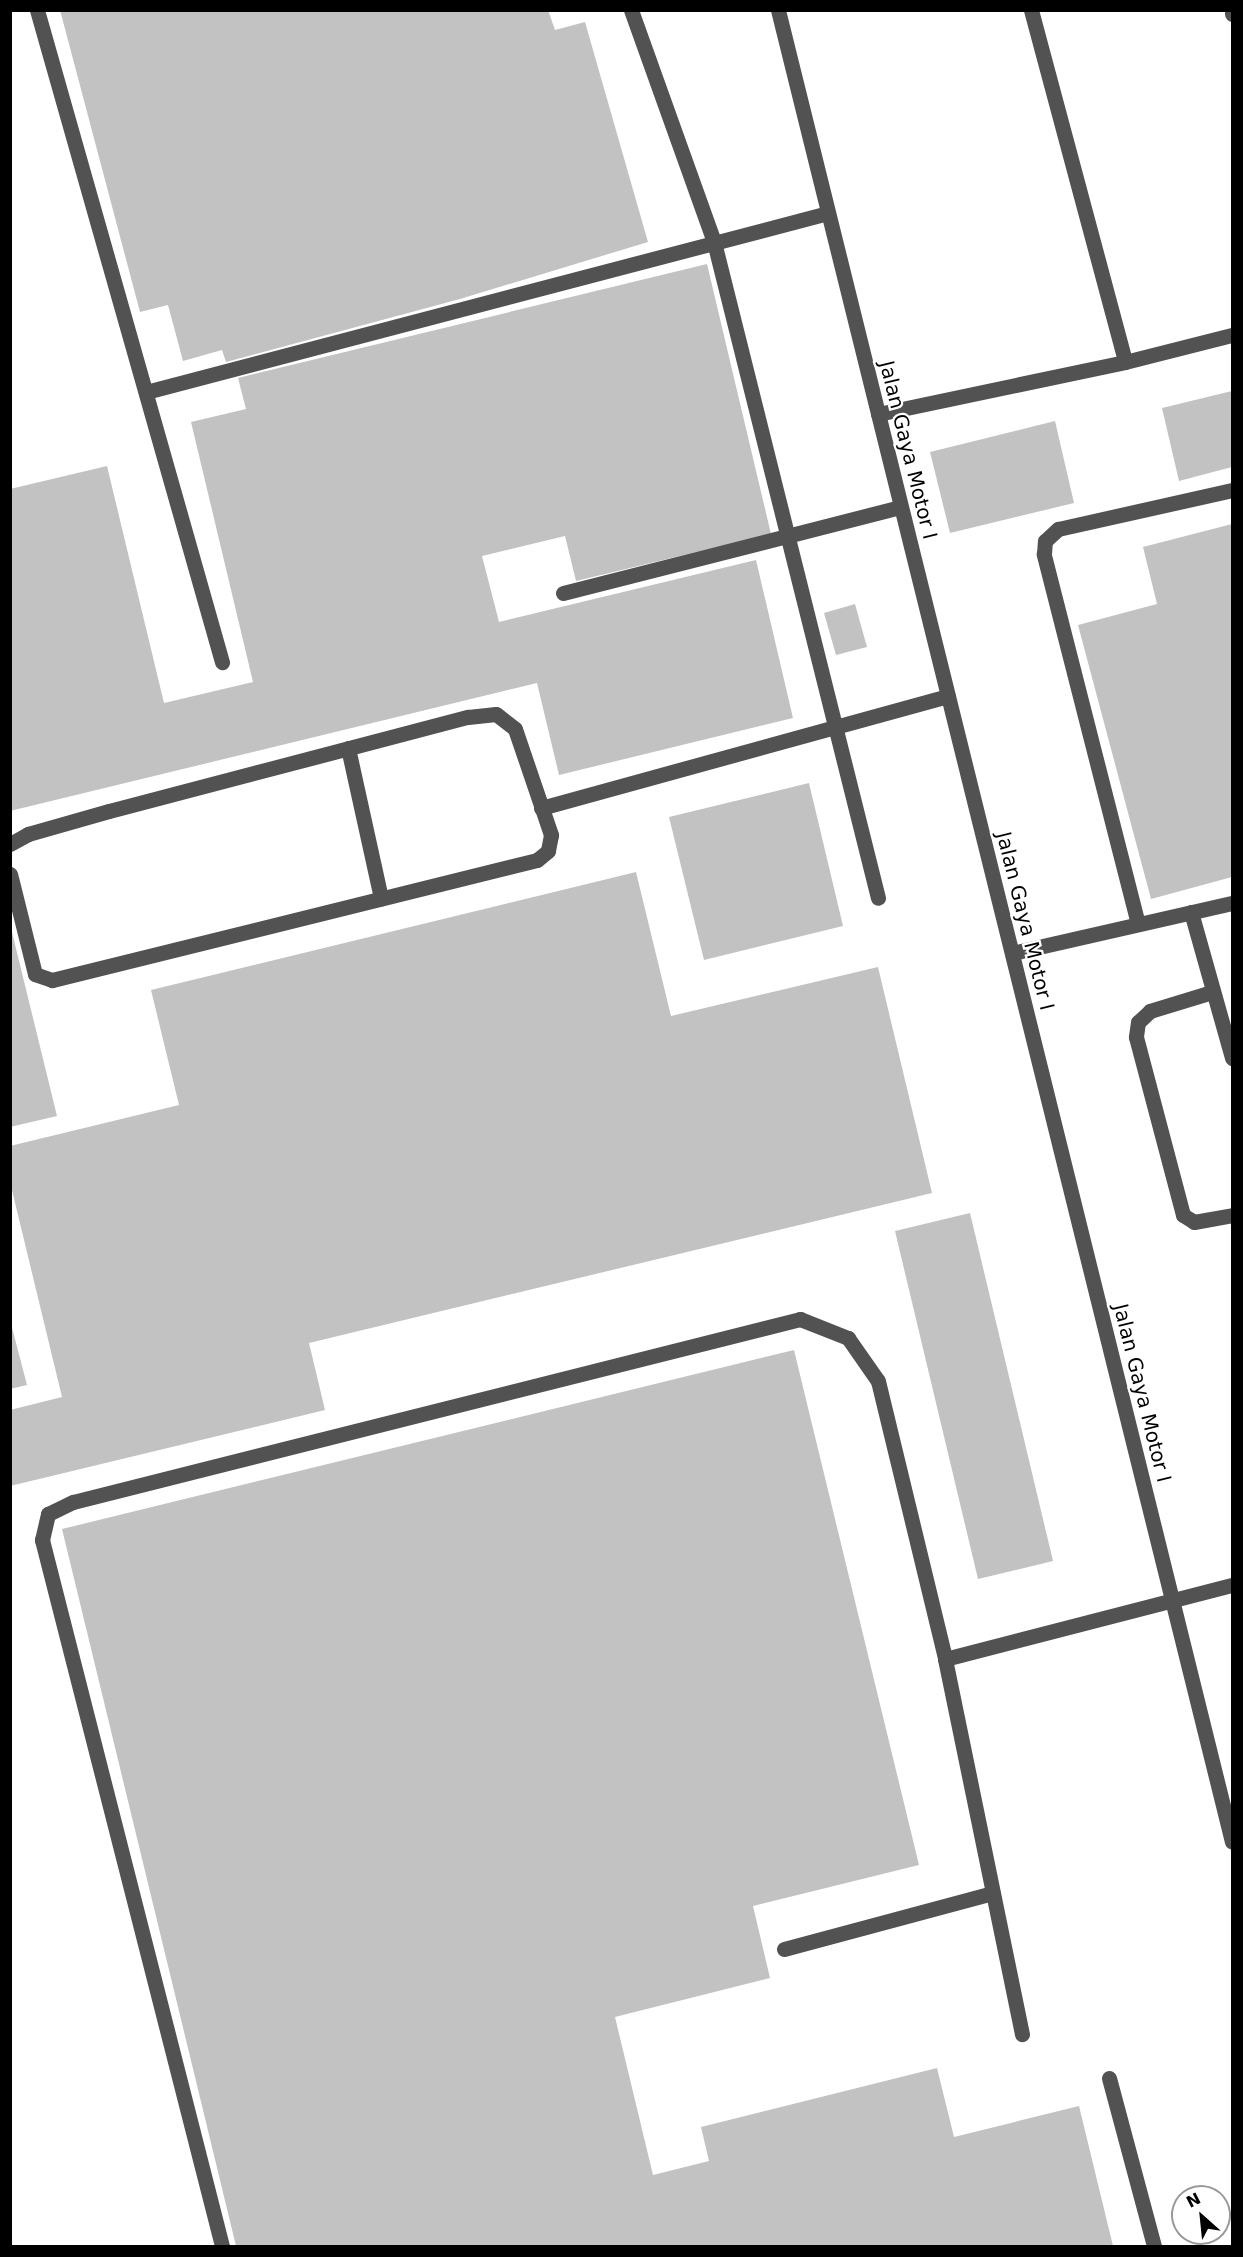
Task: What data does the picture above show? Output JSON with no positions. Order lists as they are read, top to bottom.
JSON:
{
  "streets": {
    "street": ["Jalan Gaya Motor I"]
  },
  "north": "top left"
}
